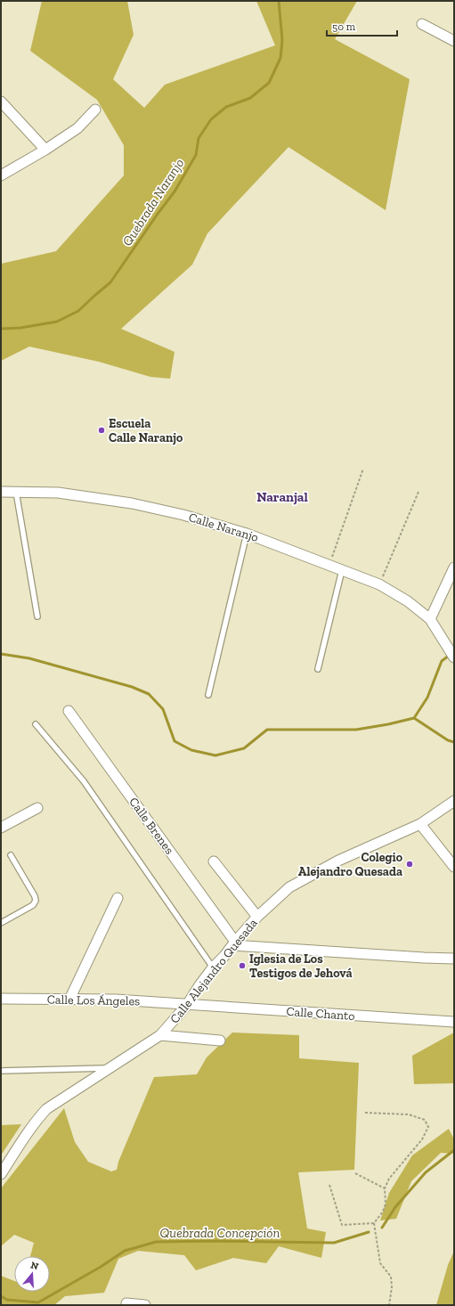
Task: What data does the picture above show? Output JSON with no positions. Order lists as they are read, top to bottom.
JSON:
{
  "streets": {
    "street": [
      "Calle Naranjo",
      "Calle Brenes",
      "Calle Alejandro Quesada",
      "Calle Los Ángeles",
      "Calle Chanto"
    ]
  },
  "crossings": [
    ["Calle Brenes", "Calle Alejandro Quesada"],
    ["Calle Alejandro Quesada", "Calle Los Ángeles"],
    ["Calle Alejandro Quesada", "Calle Chanto"],
    ["Calle Los Ángeles", "Calle Chanto"]
  ],
  "districts": ["Naranjal"],
  "water": ["Quebrada Naranjo", "Quebrada Concepción"],
  "places": ["Escuela Calle Naranjo", "Colegio Alejandro Quesada", "Iglesia de Los Testigos de Jehová"],
  "scale_bar": "50 m",
  "north": "top"
}
